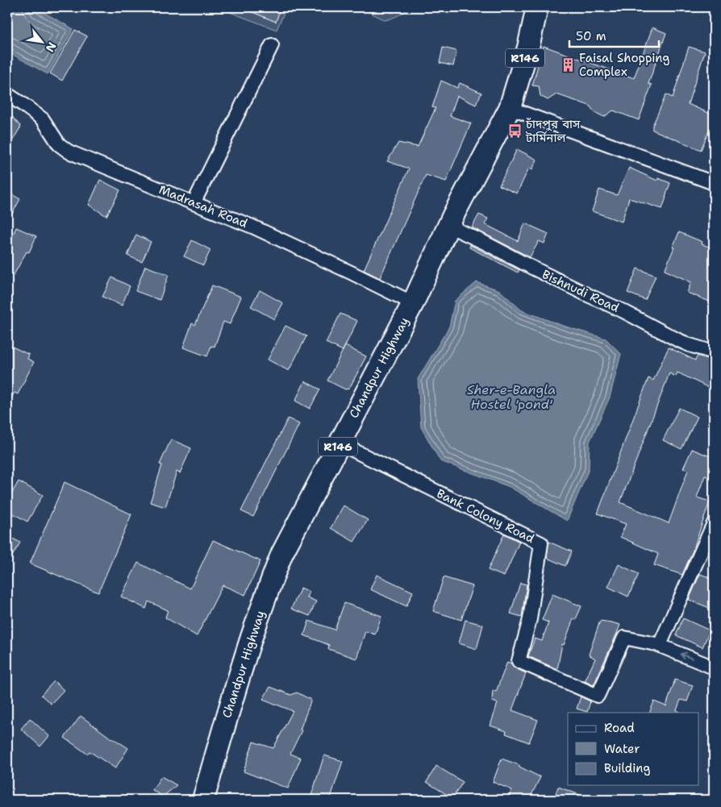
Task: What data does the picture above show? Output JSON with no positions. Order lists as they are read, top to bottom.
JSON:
{
  "streets": {
    "main road": ["R146", "Chandpur Highway"],
    "street": ["Madrasah Road", "Bishnudi Road", "Bank Colony Road"]
  },
  "crossings": [
    ["Madrasah Road", "Chandpur Highway"],
    ["Bishnudi Road", "Chandpur Highway"],
    ["Chandpur Highway", "Bank Colony Road"]
  ],
  "water": ["Sher-e-Bangla Hostel 'pond'"],
  "places": {
    "building": ["Faisal Shopping Complex"],
    "bus stop": ["চাঁদপুর বাস টার্মিনাল"]
  },
  "legend": ["Road", "Water", "Building"],
  "scale_bar": "50 m",
  "north": "bottom right"
}
